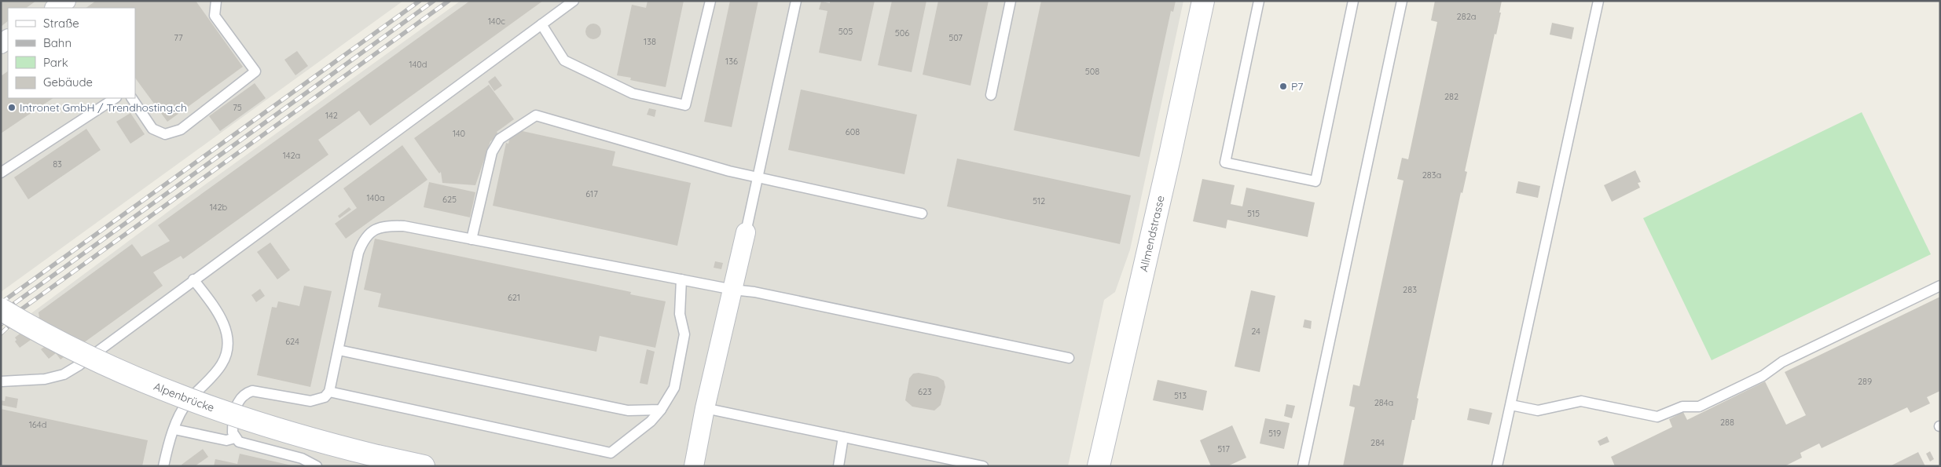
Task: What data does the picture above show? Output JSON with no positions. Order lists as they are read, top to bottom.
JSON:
{
  "streets": {
    "main road": ["Allmendstrasse", "Alpenbrücke"]
  },
  "places": ["P7", "Intronet GmbH / Trendhosting.ch"],
  "house_numbers": [
    "282a",
    "140c",
    "505",
    "506",
    "77",
    "507",
    "138",
    "136",
    "140d",
    "508",
    "282",
    "75",
    "142",
    "608",
    "140",
    "142a",
    "83",
    "283a",
    "617",
    "140a",
    "625",
    "512",
    "142b",
    "515",
    "283",
    "621",
    "24",
    "624",
    "289",
    "623",
    "513",
    "284a",
    "288",
    "164d",
    "519",
    "284",
    "517"
  ],
  "legend": [
    "Straße",
    "Bahn",
    "Park",
    "Gebäude"
  ]
}
